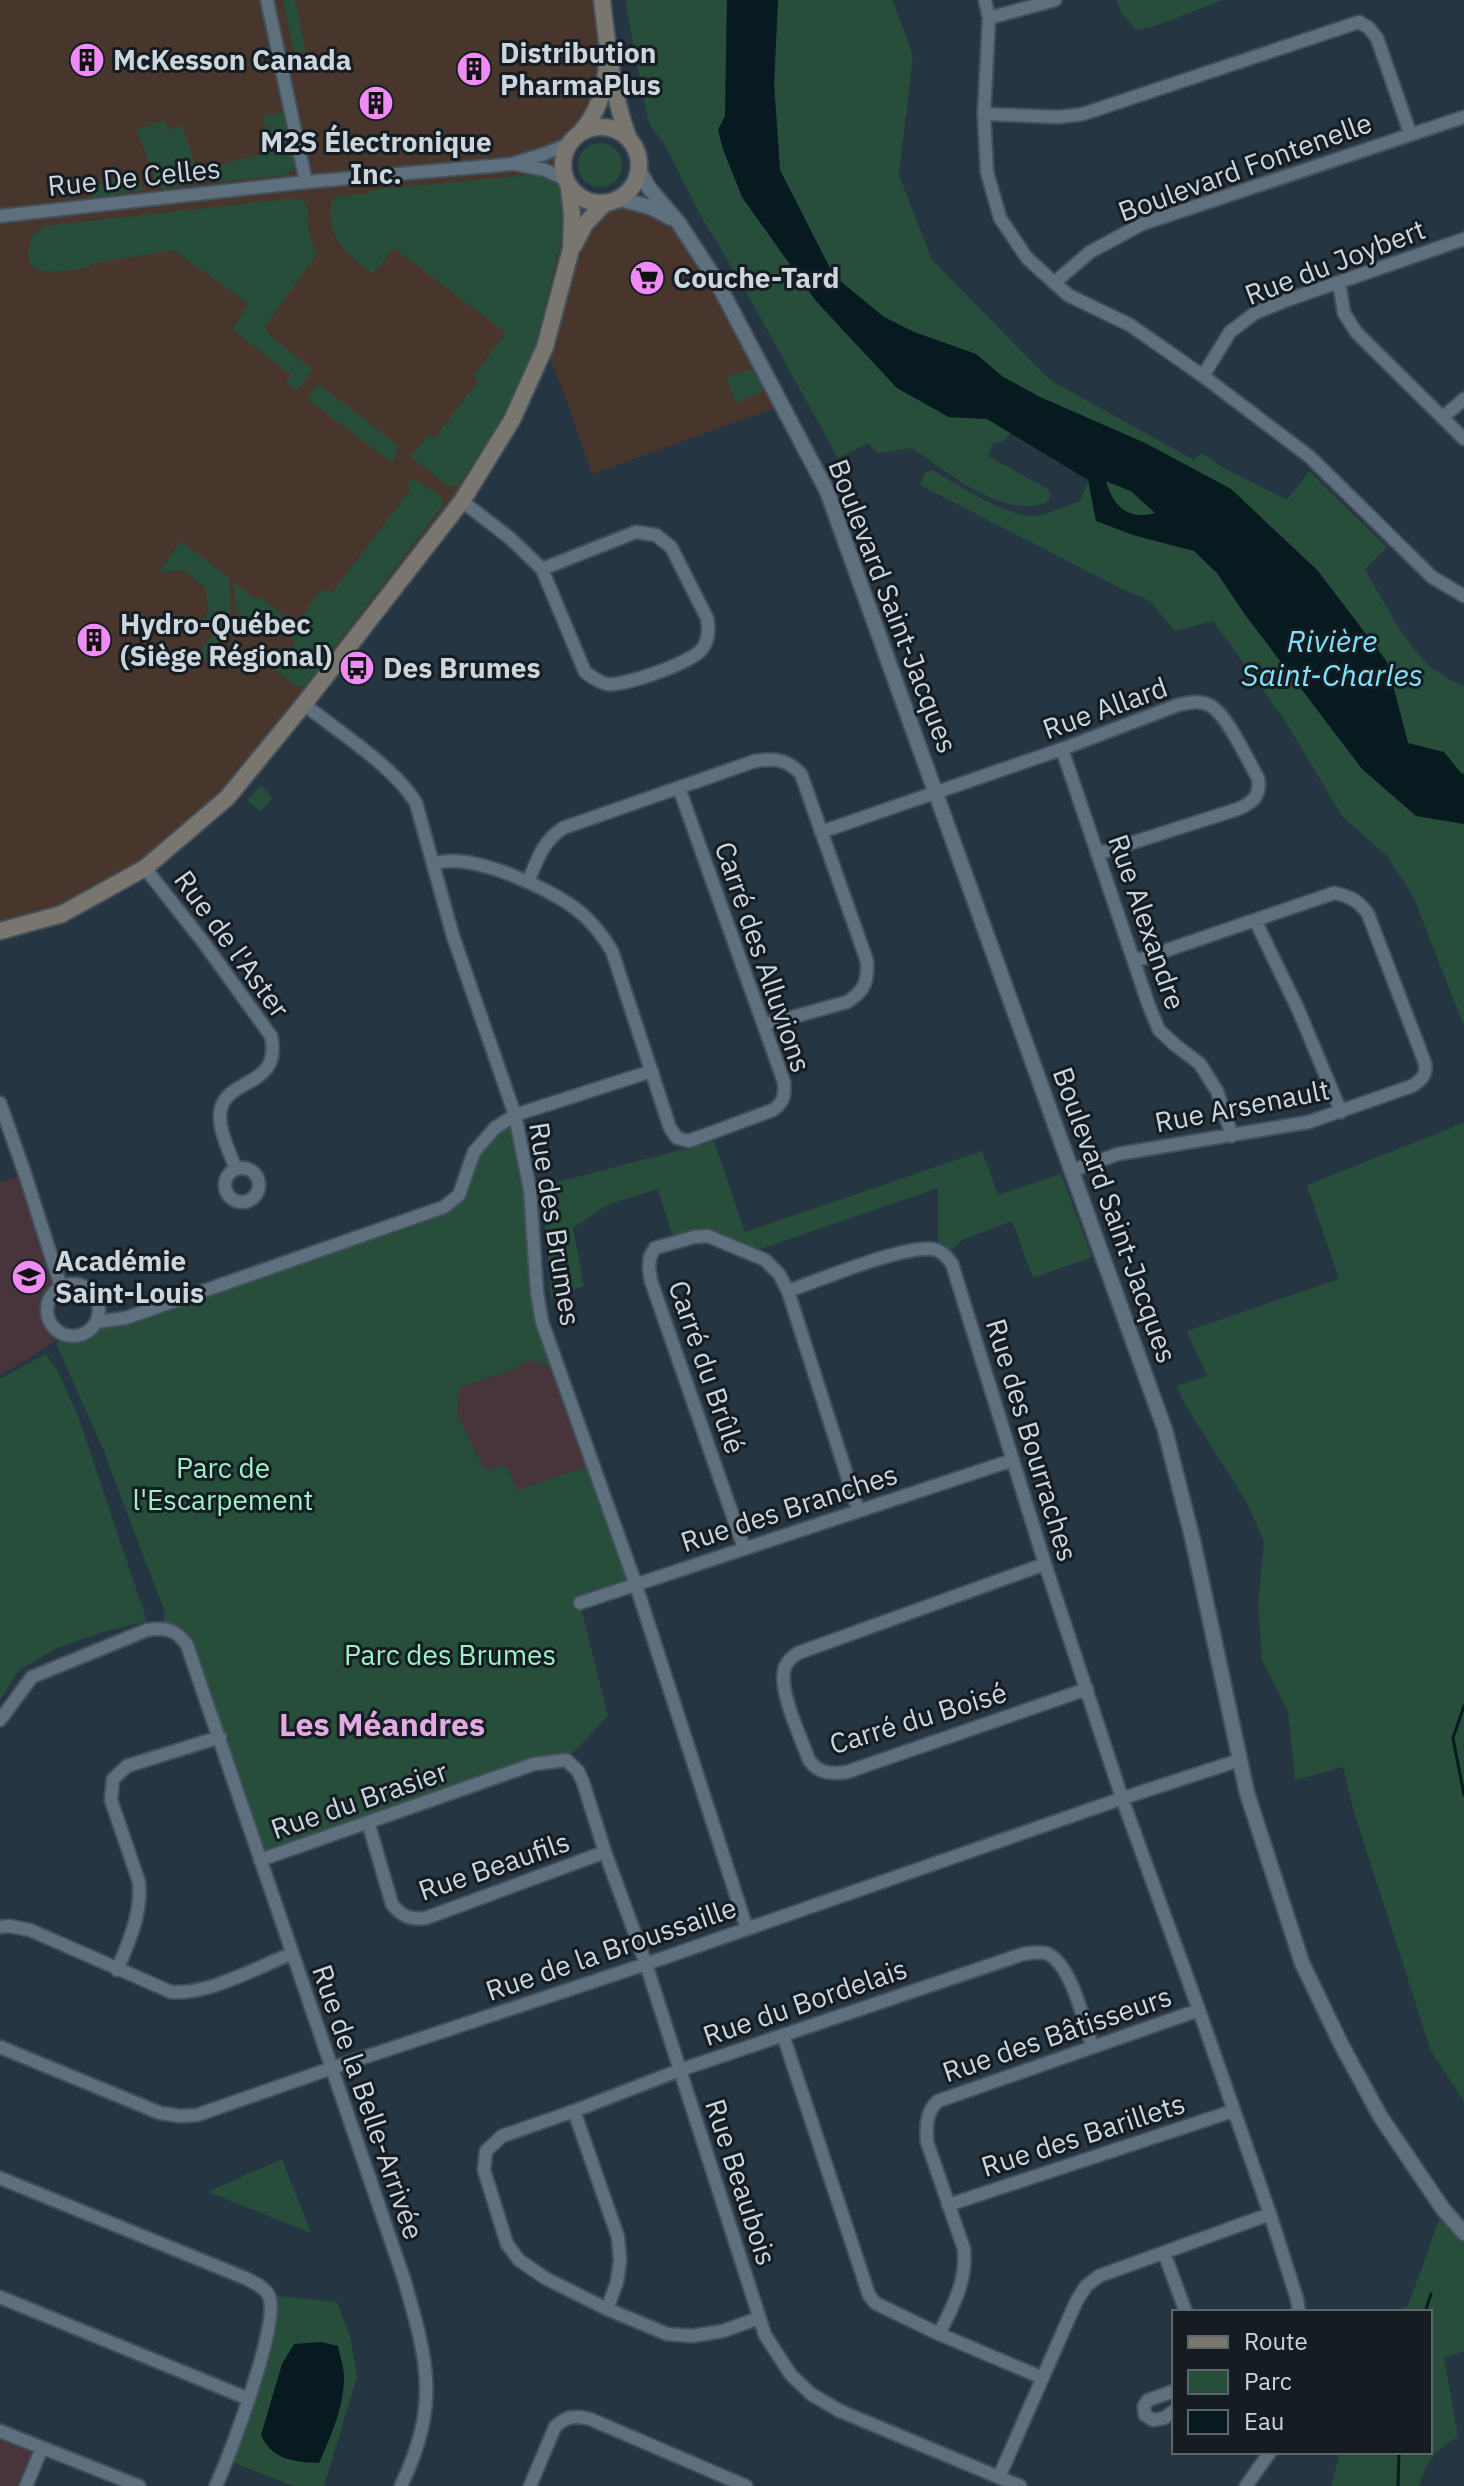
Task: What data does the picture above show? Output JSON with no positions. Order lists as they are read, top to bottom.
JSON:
{
  "streets": {
    "street": [
      "Boulevard Fontenelle",
      "Rue De Celles",
      "Rue du Joybert",
      "Boulevard Saint-Jacques",
      "Rue Allard",
      "Rue Alexandre",
      "Rue de l'Aster",
      "Carré des Alluvions",
      "Rue Arsenault",
      "Rue des Brumes",
      "Carré du Brûlé",
      "Rue des Bourraches",
      "Rue des Branches",
      "Carré du Boisé",
      "Rue du Brasier",
      "Rue Beaufils",
      "Rue de la Broussaille",
      "Rue du Bordelais",
      "Rue des Bâtisseurs",
      "Rue de la Belle-Arrivée",
      "Rue des Barillets",
      "Rue Beaubois"
    ]
  },
  "crossings": [
    ["Rue De Celles", "Boulevard Saint-Jacques"],
    ["Boulevard Saint-Jacques", "Rue Allard"],
    ["Boulevard Saint-Jacques", "Rue Arsenault"],
    ["Boulevard Saint-Jacques", "Rue de la Broussaille"],
    ["Rue Allard", "Rue Alexandre"],
    ["Rue Alexandre", "Rue Arsenault"],
    ["Carré des Alluvions", "Rue des Brumes"],
    ["Rue des Brumes", "Rue des Branches"],
    ["Rue des Brumes", "Rue de la Broussaille"],
    ["Carré du Brûlé", "Rue des Bourraches"],
    ["Carré du Brûlé", "Rue des Branches"],
    ["Rue des Bourraches", "Rue des Branches"],
    ["Rue des Bourraches", "Carré du Boisé"],
    ["Rue des Bourraches", "Rue de la Broussaille"],
    ["Rue du Brasier", "Rue Beaufils"],
    ["Rue du Brasier", "Rue de la Belle-Arrivée"],
    ["Rue du Brasier", "Rue Beaubois"],
    ["Rue Beaufils", "Rue Beaubois"],
    ["Rue de la Broussaille", "Rue de la Belle-Arrivée"],
    ["Rue de la Broussaille", "Rue Beaubois"],
    ["Rue du Bordelais", "Rue des Bâtisseurs"],
    ["Rue du Bordelais", "Rue Beaubois"],
    ["Rue des Bâtisseurs", "Rue des Barillets"]
  ],
  "districts": ["Les Méandres"],
  "water": ["Rivière Saint-Charles"],
  "parks": ["Parc de l'Escarpement", "Parc des Brumes"],
  "places": {
    "building": [
      "McKesson Canada",
      "Distribution PharmaPlus",
      "M2S Électronique Inc.",
      "Hydro-Québec (Siège Régional)"
    ],
    "supermarket": ["Couche-Tard"],
    "bus stop": ["Des Brumes"],
    "school or university": ["Académie Saint-Louis"]
  },
  "legend": ["Route", "Parc", "Eau"]
}
